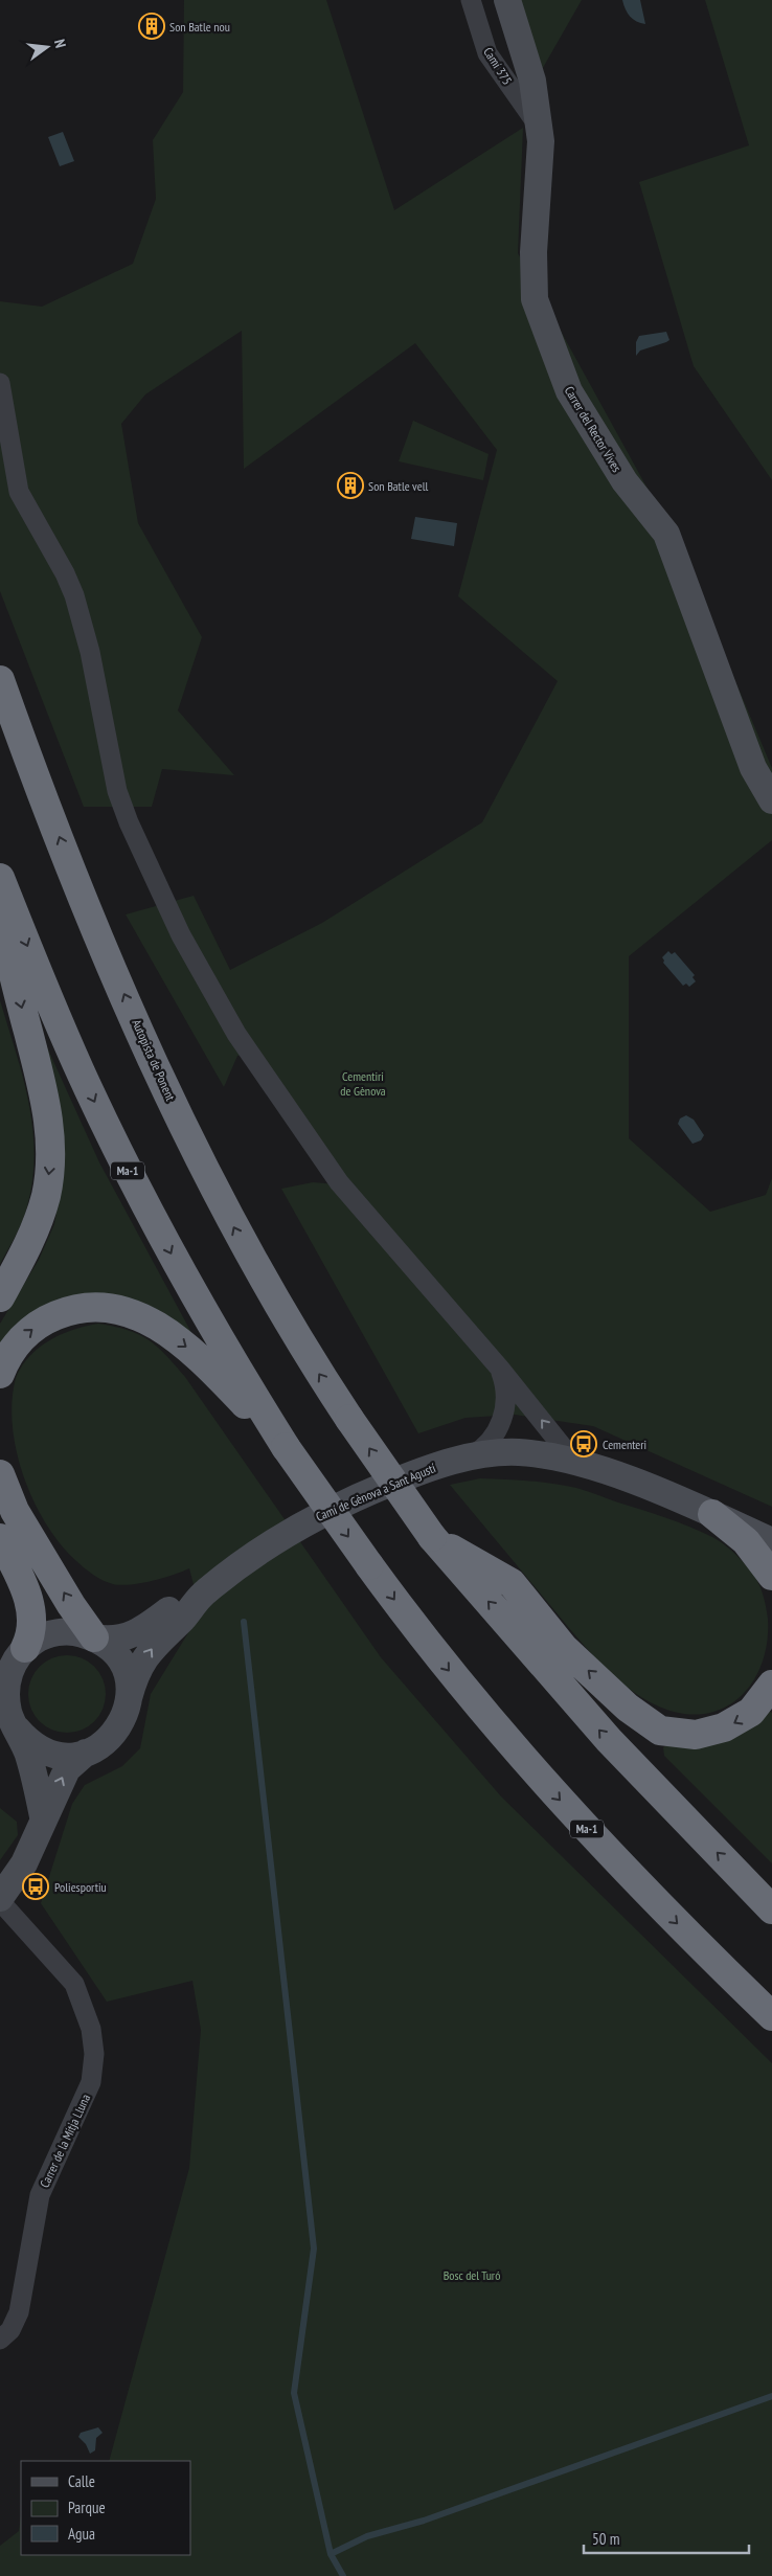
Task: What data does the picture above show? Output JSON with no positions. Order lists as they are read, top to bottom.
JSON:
{
  "streets": {
    "highway": ["Autopista de Ponent", "Ma-1"],
    "street": [
      "Camí 375",
      "Carrer del Rector Vives",
      "Camí de Gènova a Sant Agustí",
      "Carrer de la Mitja Lluna"
    ]
  },
  "crossings": [
    ["Camí 375", "Carrer del Rector Vives"]
  ],
  "parks": ["Cementiri de Gènova", "Bosc del Turó"],
  "places": {
    "building": ["Son Batle nou", "Son Batle vell"],
    "bus stop": ["Cementeri", "Poliesportiu"]
  },
  "legend": ["Calle", "Parque", "Agua"],
  "scale_bar": "50 m",
  "north": "right"
}
